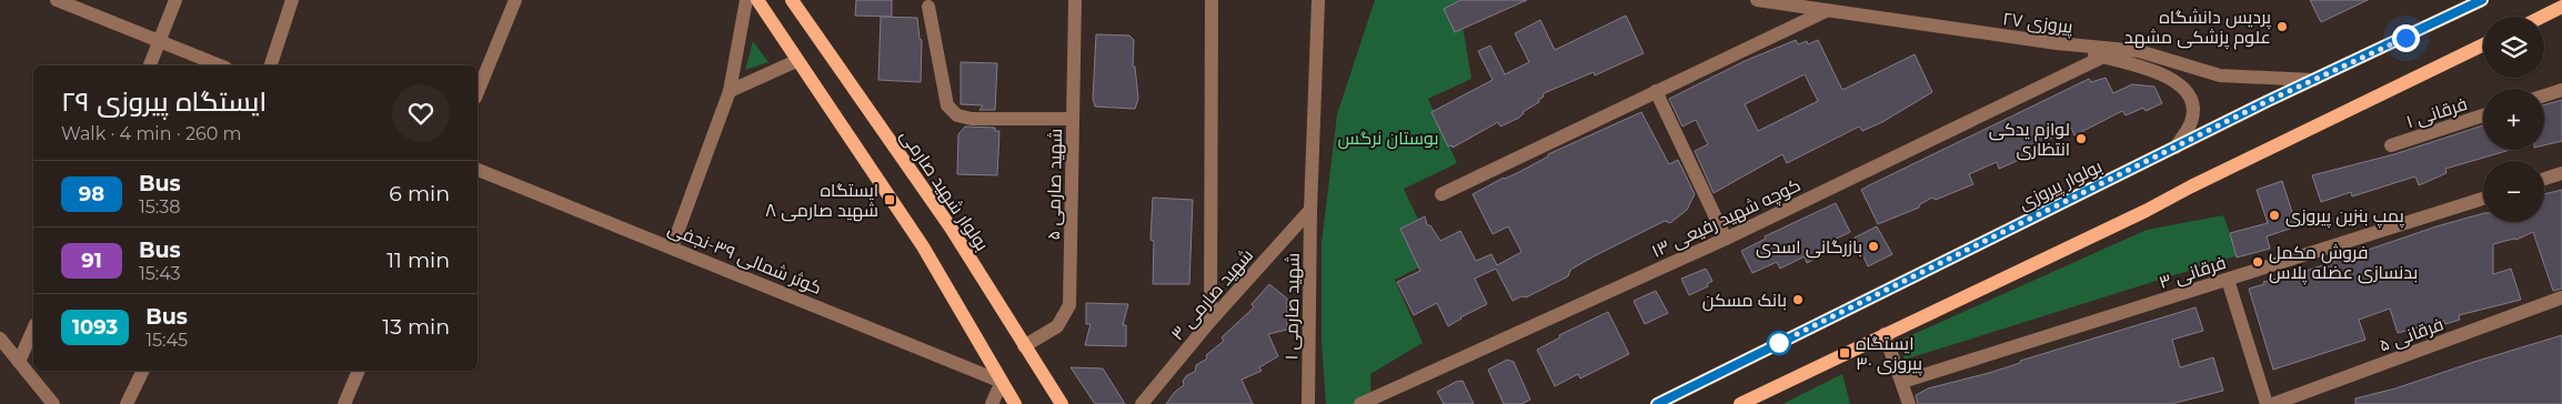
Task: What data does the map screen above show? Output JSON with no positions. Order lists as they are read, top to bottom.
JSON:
{
  "streets": {
    "main road": ["بولوار پیروزی", "بولوار شهید صارمی"],
    "street": [
      "پیروزی ۲۷",
      "فرقانی ۱",
      "شهید صارمی ۵",
      "کوچه شهید رفیعی ۱۳",
      "کوثر شمالی ۳۹-نجفی",
      "فرقانی ۳",
      "شهید صارمی ۳",
      "شهید صارمی ۱",
      "فرقانی ۵"
    ]
  },
  "crossings": [
    ["پیروزی ۲۷", "بولوار پیروزی"],
    ["شهید صارمی ۵", "بولوار شهید صارمی"],
    ["شهید صارمی ۳", "شهید صارمی ۱"]
  ],
  "parks": ["بوستان نرگس"],
  "places": {
    "other": [
      "پردیس دانشگاه علوم پزشکی مشهد",
      "لوازم یدکی انتظاری",
      "پمپ بنزین پیروزی",
      "بازرگانی اسدی",
      "فروش مکمل بدنسازی عضله پلاس",
      "بانک مسکن"
    ],
    "transit": ["ایستگاه شهید صارمی ۸", "ایستگاه پیروزی ۳۰"]
  },
  "lines": ["bus line 98"],
  "page": {
    "map_buttons": ["+", "−"],
    "heading": ["ایستگاه پیروزی ۲۹", "Walk · 4 min · 260 m"],
    "list": [
      {
        "mark": "98",
        "name": "Bus",
        "note": "15:38",
        "value": "6 min"
      },
      {
        "mark": "91",
        "name": "Bus",
        "note": "15:43",
        "value": "11 min"
      },
      {
        "mark": "1093",
        "name": "Bus",
        "note": "15:45",
        "value": "13 min"
      }
    ]
  }
}
